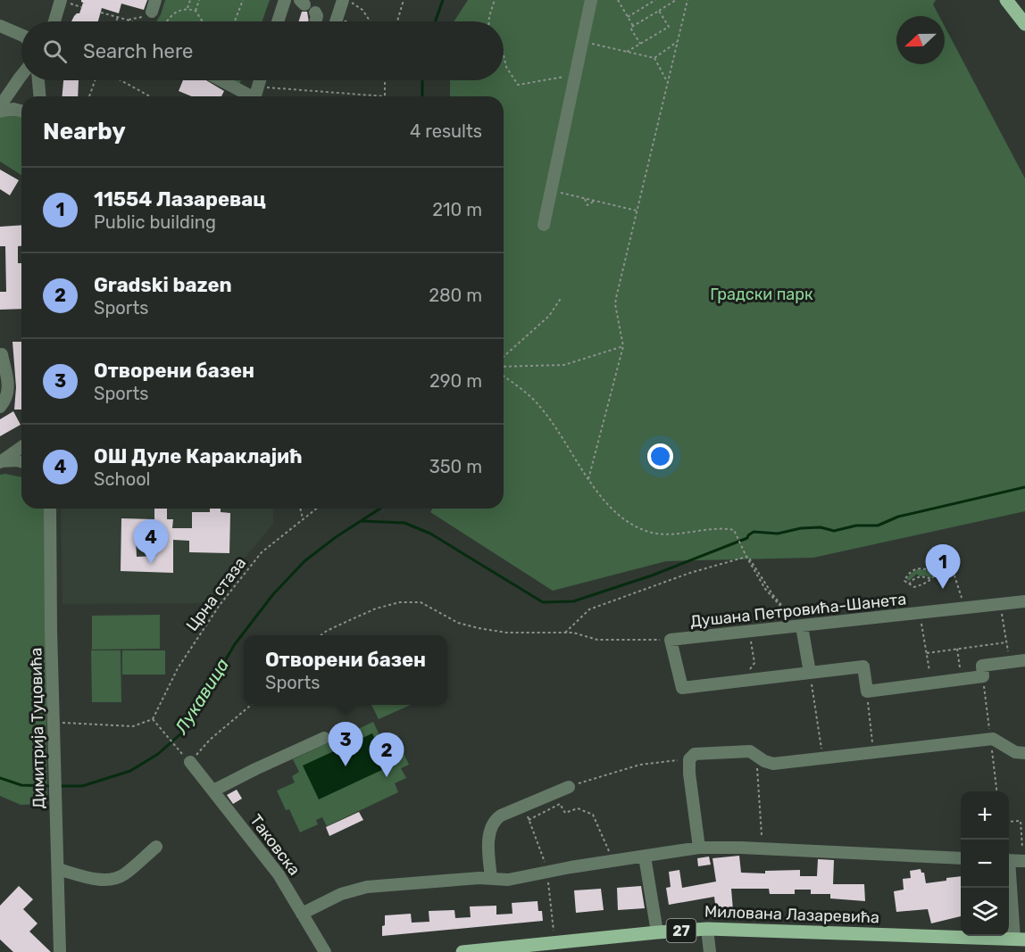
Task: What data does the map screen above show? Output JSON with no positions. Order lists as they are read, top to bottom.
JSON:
{
  "streets": {
    "main road": ["Милована Лазаревића", "27"],
    "street": ["Душана Петровића-Шанета", "Димитрија Туцовића", "Таковска"],
    "path": ["Црна стаза"]
  },
  "water": ["Лукавица"],
  "parks": ["Градски парк"],
  "north": "left",
  "page": {
    "search": "Search here",
    "heading": ["Nearby", "4 results"],
    "list": [
      {
        "mark": "1",
        "name": "11554 Лазаревац",
        "note": "Public building",
        "value": "210 m"
      },
      {
        "mark": "2",
        "name": "Gradski bazen",
        "note": "Sports",
        "value": "280 m"
      },
      {
        "mark": "3",
        "name": "Отворени базен",
        "note": "Sports",
        "value": "290 m"
      },
      {
        "mark": "4",
        "name": "ОШ Дуле Караклајић",
        "note": "School",
        "value": "350 m"
      }
    ],
    "pins": [
      "4",
      "1",
      "3",
      "2"
    ],
    "popup": ["Отворени базен", "Sports"],
    "map_buttons": ["+", "−"]
  }
}
